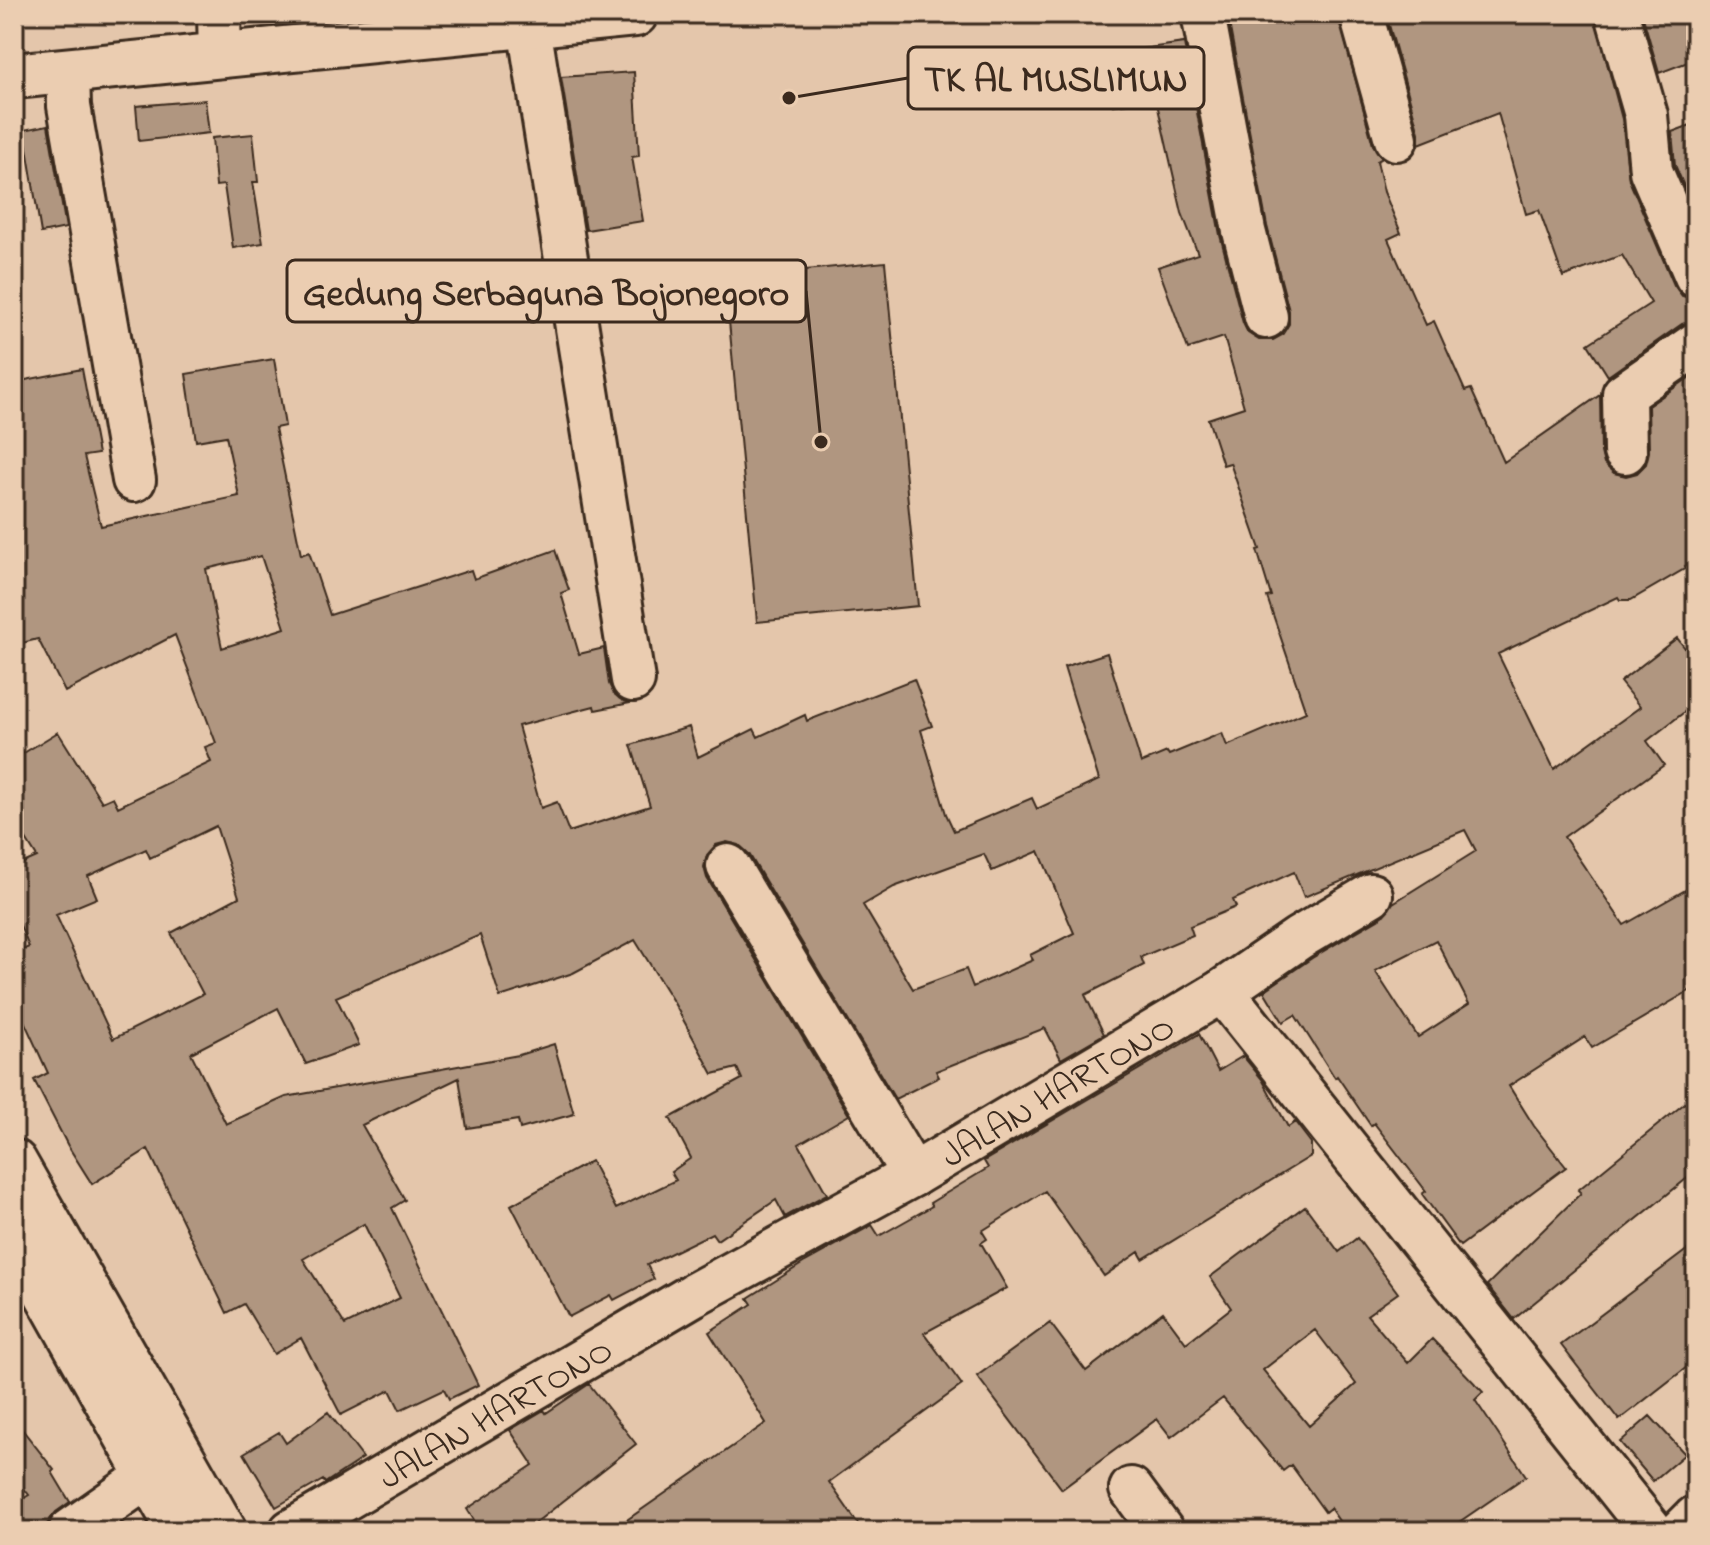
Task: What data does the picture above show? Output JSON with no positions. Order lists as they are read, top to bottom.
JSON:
{
  "streets": {
    "street": ["JALAN HARTONO"]
  },
  "places": ["TK AL MUSLIMUN", "Gedung Serbaguna Bojonegoro"]
}
